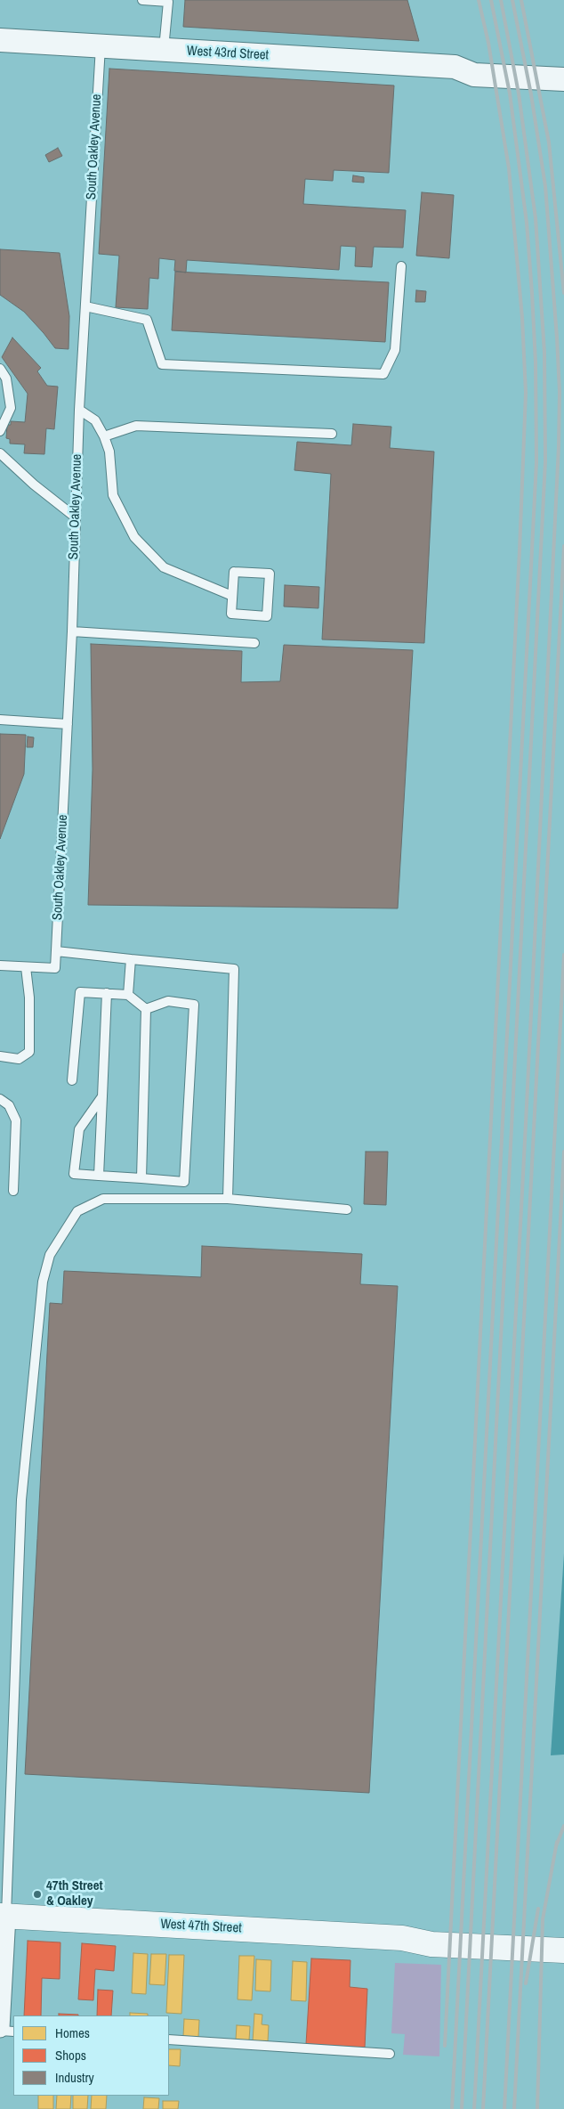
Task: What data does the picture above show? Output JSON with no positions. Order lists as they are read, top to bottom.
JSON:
{
  "streets": {
    "main road": ["West 47th Street"],
    "street": ["West 43rd Street"],
    "lane": ["South Oakley Avenue"]
  },
  "crossings": [
    ["West 43rd Street", "South Oakley Avenue"]
  ],
  "places": ["47th Street & Oakley"],
  "legend": ["Homes", "Shops", "Industry"]
}
